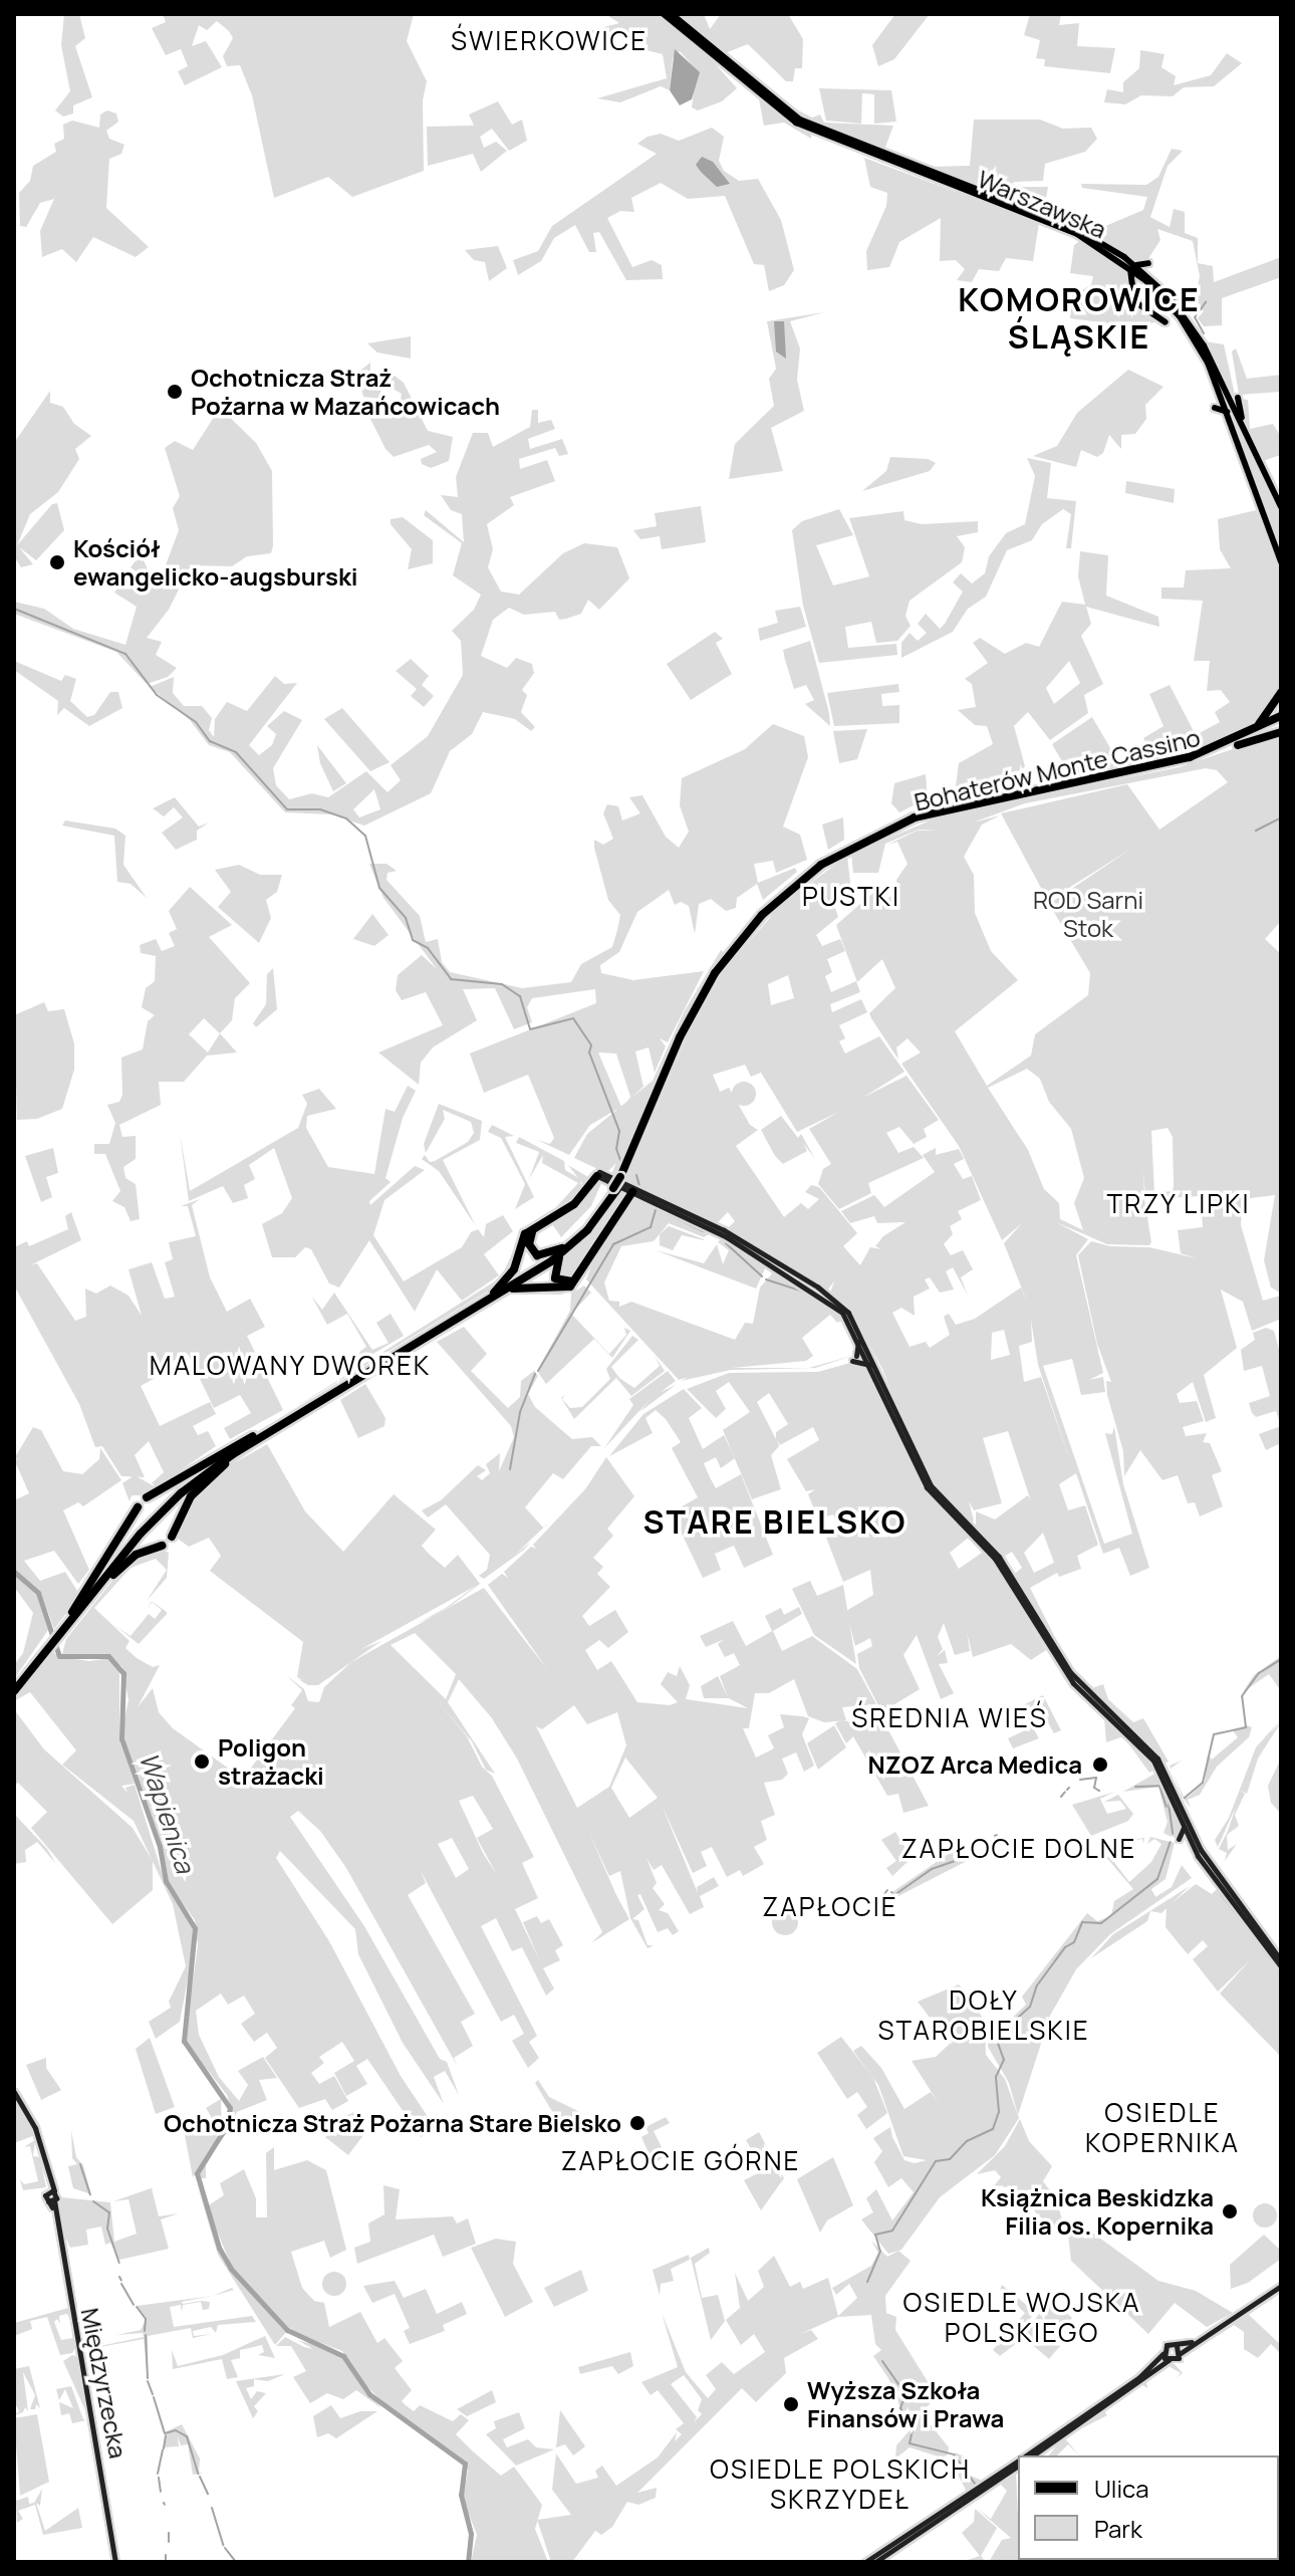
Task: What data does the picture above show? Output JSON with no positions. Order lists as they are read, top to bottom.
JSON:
{
  "streets": {
    "highway": ["Bohaterów Monte Cassino"],
    "main road": ["Warszawska", "Międzyrzecka"]
  },
  "districts": [
    "ŚWIERKOWICE",
    "KOMOROWICE ŚLĄSKIE",
    "PUSTKI",
    "TRZY LIPKI",
    "MALOWANY DWOREK",
    "STARE BIELSKO",
    "ŚREDNIA WIEŚ",
    "ZAPŁOCIE DOLNE",
    "ZAPŁOCIE",
    "DOŁY STAROBIELSKIE",
    "OSIEDLE KOPERNIKA",
    "ZAPŁOCIE GÓRNE",
    "OSIEDLE WOJSKA POLSKIEGO",
    "OSIEDLE POLSKICH SKRZYDEŁ"
  ],
  "water": ["Wapienica"],
  "parks": ["ROD Sarni Stok"],
  "places": [
    "Ochotnicza Straż Pożarna w Mazańcowicach",
    "Kościół ewangelicko-augsburski",
    "Poligon strażacki",
    "NZOZ Arca Medica",
    "Ochotnicza Straż Pożarna Stare Bielsko",
    "Książnica Beskidzka Filia os. Kopernika",
    "Wyższa Szkoła Finansów i Prawa"
  ],
  "legend": ["Ulica", "Park"]
}
